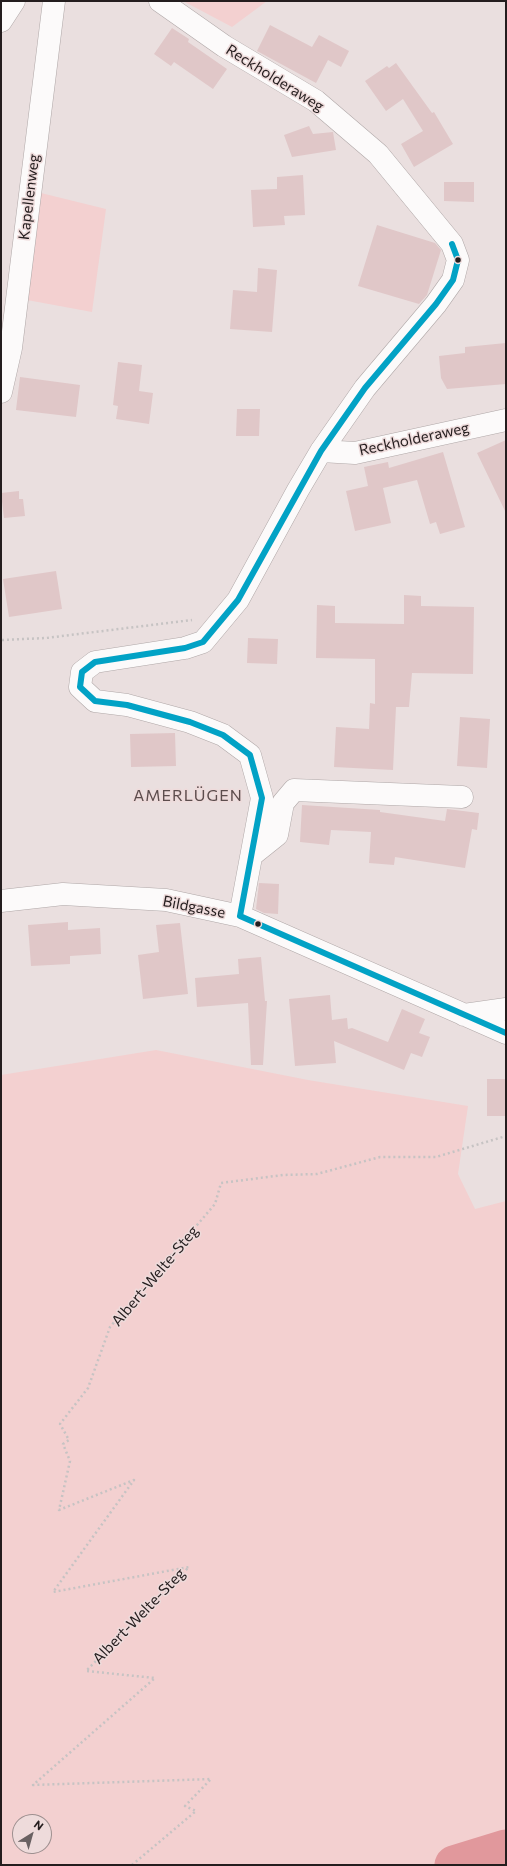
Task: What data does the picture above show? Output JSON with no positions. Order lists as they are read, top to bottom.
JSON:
{
  "streets": {
    "street": ["Reckholderaweg", "Kapellenweg", "Bildgasse"],
    "path": ["Albert-Welte-Steg"]
  },
  "crossings": [
    ["Reckholderaweg", "Bildgasse"]
  ],
  "districts": ["AMERLÜGEN"],
  "north": "top right"
}
